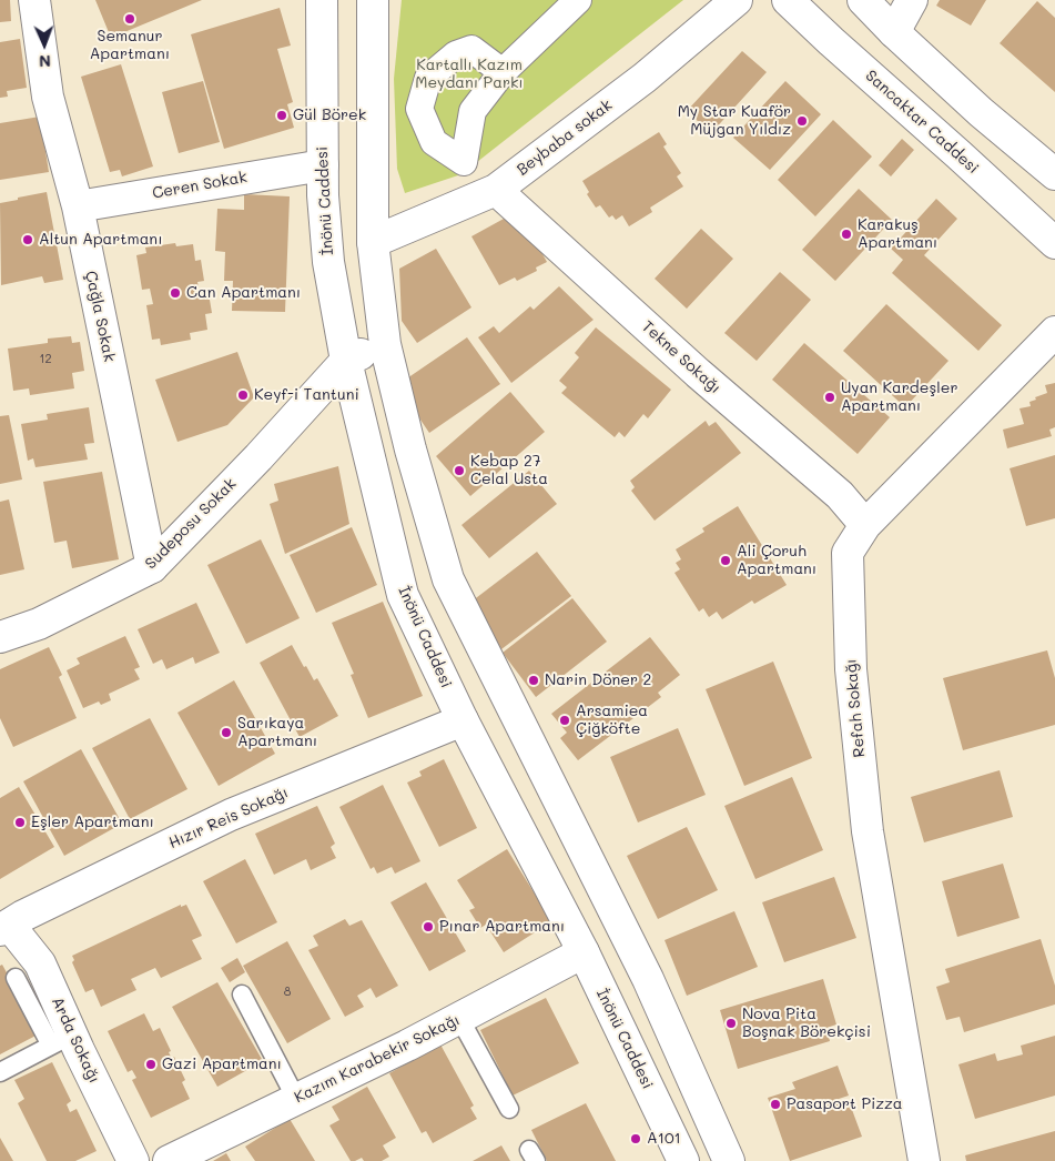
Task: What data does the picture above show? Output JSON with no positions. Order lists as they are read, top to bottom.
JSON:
{
  "streets": {
    "street": [
      "Sancaktar Caddesi",
      "Beybaba sokak",
      "Ceren Sokak",
      "İnönü Caddesi",
      "Çağla Sokak",
      "Tekne Sokağı",
      "Sudeposu Sokak",
      "Refah Sokağı",
      "Hızır Reis Sokağı",
      "Arda Sokağı",
      "Kazım Karabekir Sokağı"
    ]
  },
  "crossings": [
    ["Beybaba sokak", "Tekne Sokağı"],
    ["Ceren Sokak", "İnönü Caddesi"],
    ["Ceren Sokak", "Çağla Sokak"],
    ["İnönü Caddesi", "Sudeposu Sokak"],
    ["İnönü Caddesi", "Hızır Reis Sokağı"],
    ["İnönü Caddesi", "Kazım Karabekir Sokağı"],
    ["Çağla Sokak", "Sudeposu Sokak"],
    ["Tekne Sokağı", "Refah Sokağı"],
    ["Hızır Reis Sokağı", "Arda Sokağı"]
  ],
  "parks": ["Kartallı Kazım Meydanı Parkı"],
  "places": [
    "Semanur Apartmanı",
    "Gül Börek",
    "My Star Kuaför Müjgan Yıldız",
    "Karakuş Apartmanı",
    "Altun Apartmanı",
    "Can Apartmanı",
    "Keyf-i Tantuni",
    "Uyan Kardeşler Apartmanı",
    "Kebap 27 Celal Usta",
    "Ali Çoruh Apartmanı",
    "Narin Döner 2",
    "Arsamiea Çiğköfte",
    "Sarıkaya Apartmanı",
    "Eşler Apartmanı",
    "Pınar Apartmanı",
    "Nova Pita Boşnak Börekçisi",
    "Gazi Apartmanı",
    "Pasaport Pizza",
    "A101"
  ],
  "house_numbers": ["12", "8"],
  "north": "bottom"
}
